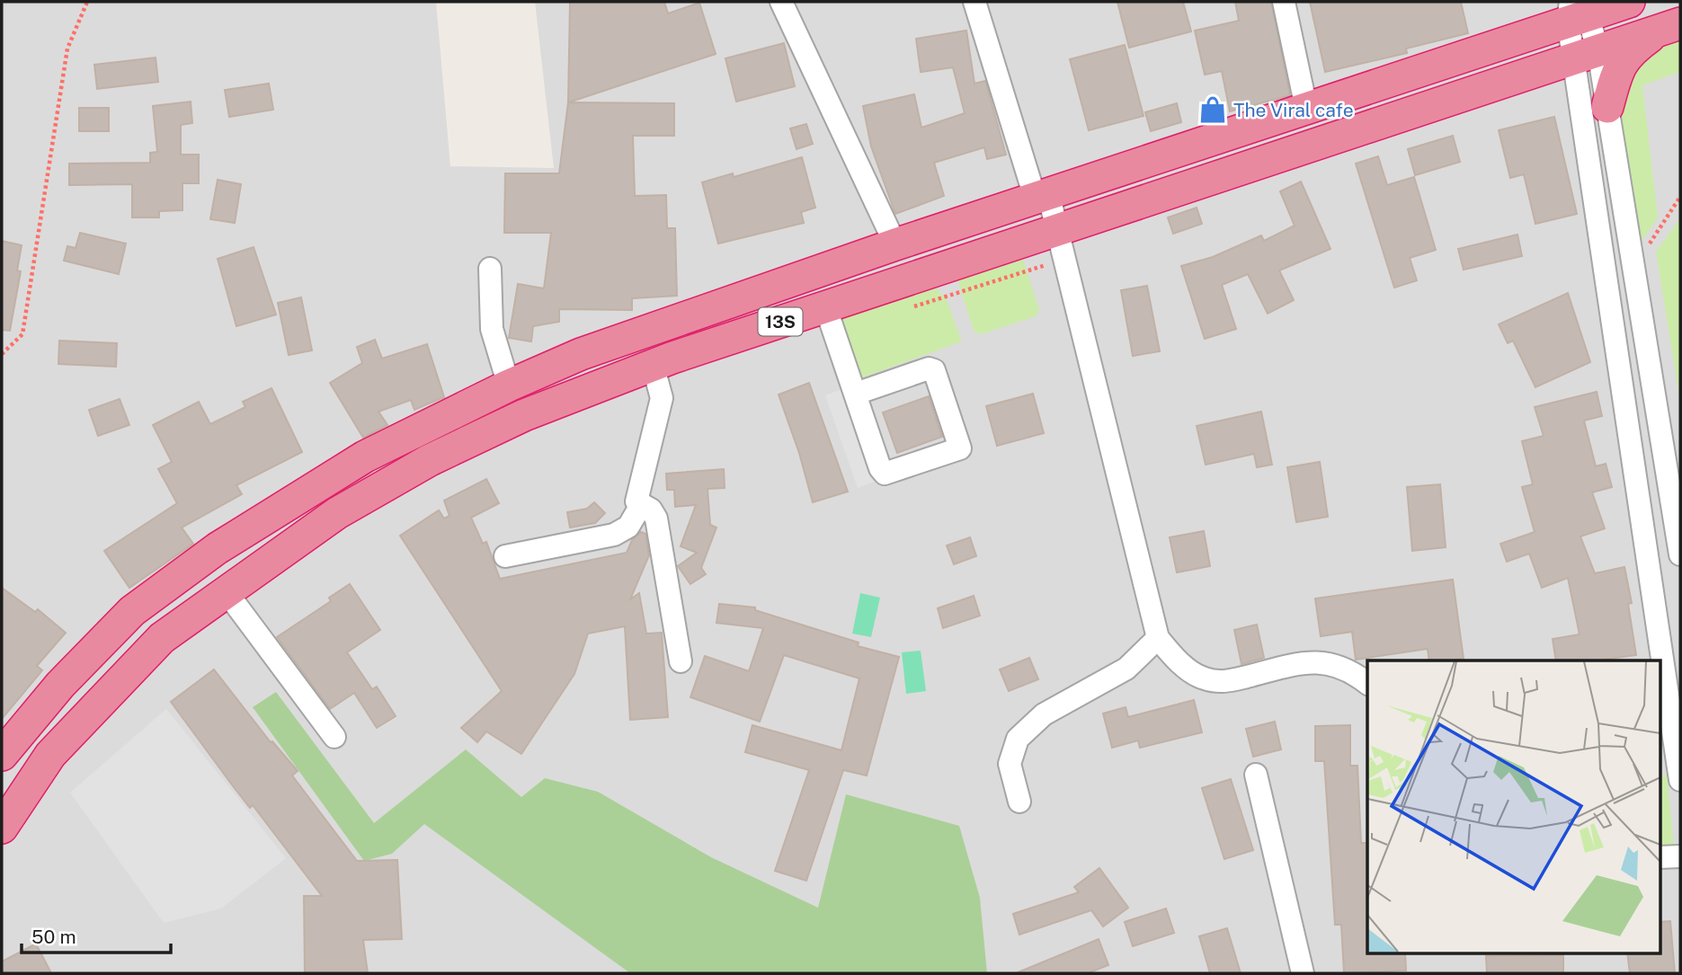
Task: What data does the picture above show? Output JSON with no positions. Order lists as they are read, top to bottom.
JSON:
{
  "streets": {
    "highway": ["13S"]
  },
  "places": {
    "shop": ["The Viral cafe"]
  },
  "scale_bar": "50 m"
}
